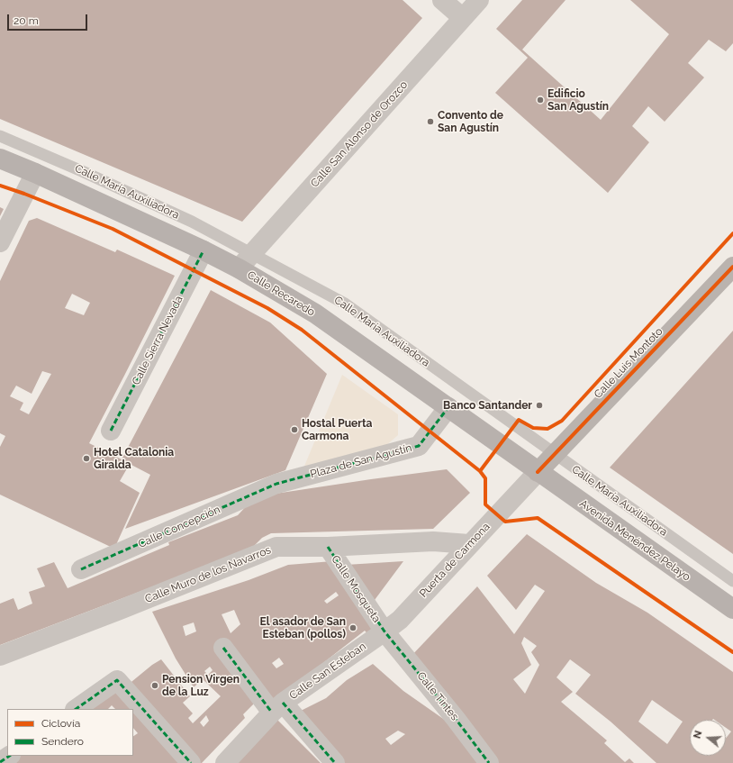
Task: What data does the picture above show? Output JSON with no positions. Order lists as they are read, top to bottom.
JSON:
{
  "streets": {
    "main road": ["Calle Recaredo", "Calle Luis Montoto", "Avenida Menéndez Pelayo"],
    "street": [
      "Calle San Alonso de Orozco",
      "Calle Sierra Nevada",
      "Plaza de San Agustín",
      "Calle Concepción",
      "Puerta de Carmona",
      "Calle Muro de los Navarros",
      "Calle Mosqueta",
      "Calle San Esteban",
      "Calle Tintes"
    ],
    "lane": ["Calle María Auxiliadora"]
  },
  "crossings": [
    ["Calle San Alonso de Orozco", "Calle María Auxiliadora"],
    ["Calle San Alonso de Orozco", "Calle Recaredo"],
    ["Calle María Auxiliadora", "Calle Luis Montoto"],
    ["Calle Recaredo", "Calle Sierra Nevada"],
    ["Calle Recaredo", "Calle Luis Montoto"],
    ["Calle Recaredo", "Plaza de San Agustín"],
    ["Calle Recaredo", "Avenida Menéndez Pelayo"],
    ["Calle Recaredo", "Puerta de Carmona"],
    ["Calle Luis Montoto", "Avenida Menéndez Pelayo"],
    ["Calle Luis Montoto", "Puerta de Carmona"],
    ["Plaza de San Agustín", "Calle Concepción"],
    ["Avenida Menéndez Pelayo", "Puerta de Carmona"],
    ["Puerta de Carmona", "Calle Muro de los Navarros"],
    ["Puerta de Carmona", "Calle Mosqueta"],
    ["Puerta de Carmona", "Calle San Esteban"],
    ["Puerta de Carmona", "Calle Tintes"],
    ["Calle Muro de los Navarros", "Calle Mosqueta"],
    ["Calle Mosqueta", "Calle San Esteban"],
    ["Calle Mosqueta", "Calle Tintes"],
    ["Calle San Esteban", "Calle Tintes"]
  ],
  "places": [
    "Edificio San Agustín",
    "Convento de San Agustín",
    "Banco Santander",
    "Hostal Puerta Carmona",
    "Hotel Catalonia Giralda",
    "El asador de San Esteban (pollos)",
    "Pension Virgen de la Luz"
  ],
  "legend": ["Ciclovía", "Sendero"],
  "scale_bar": "20 m",
  "north": "left"
}
